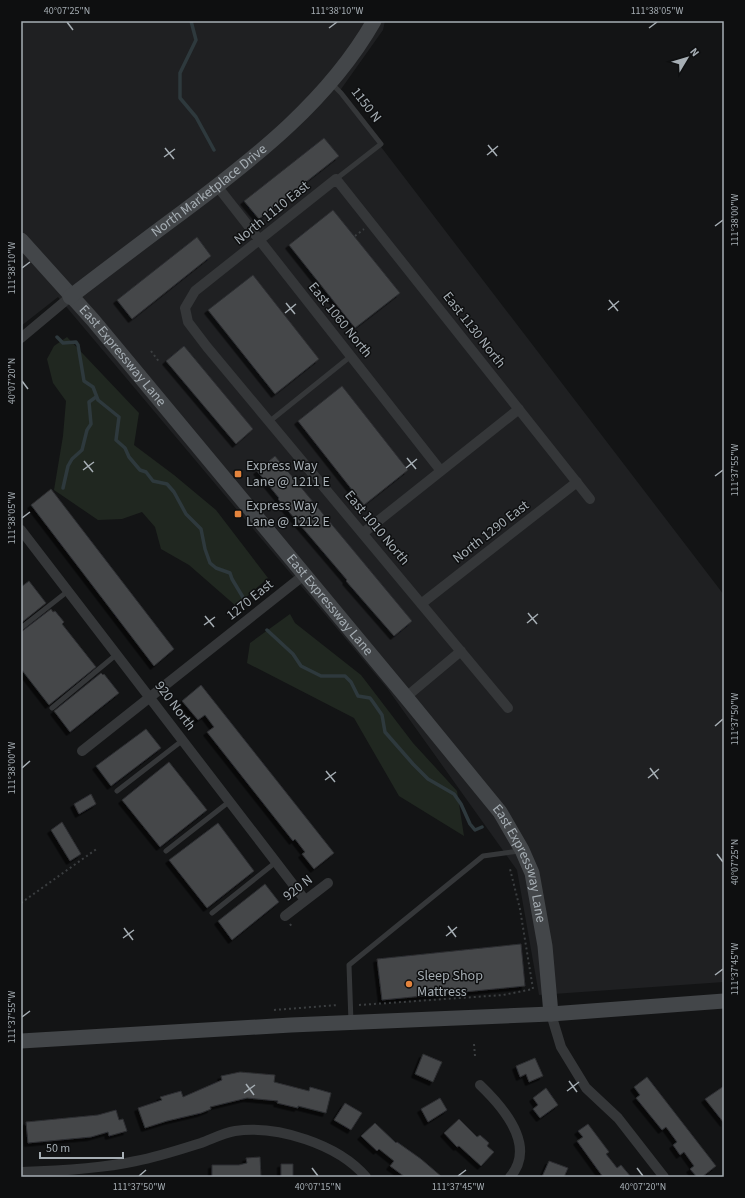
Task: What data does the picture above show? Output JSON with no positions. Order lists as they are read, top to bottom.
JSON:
{
  "streets": {
    "street": [
      "North Marketplace Drive",
      "North 1110 East",
      "East 1060 North",
      "East 1130 North",
      "East Expressway Lane",
      "East 1010 North",
      "North 1290 East",
      "1270 East",
      "920 North",
      "920 N"
    ],
    "lane": ["1150 N"]
  },
  "crossings": [
    ["1150 N", "North Marketplace Drive"],
    ["1150 N", "North 1110 East"],
    ["North Marketplace Drive", "East 1060 North"],
    ["North Marketplace Drive", "East Expressway Lane"],
    ["North 1110 East", "East 1060 North"],
    ["North 1110 East", "East 1130 North"],
    ["North 1110 East", "East 1010 North"],
    ["East 1130 North", "North 1290 East"],
    ["East Expressway Lane", "1270 East"],
    ["East 1010 North", "North 1290 East"],
    ["1270 East", "920 North"],
    ["920 North", "920 N"]
  ],
  "places": {
    "transit": ["Express Way Lane @ 1211 E", "Express Way Lane @ 1212 E"],
    "other": ["Sleep Shop Mattress"]
  },
  "scale_bar": "50 m",
  "north": "top right",
  "coordinates": [
    "40°07'25\"N",
    "111°38'10\"W",
    "111°38'05\"W",
    "111°38'00\"W",
    "40°07'20\"N",
    "111°37'55\"W",
    "111°37'50\"W",
    "111°37'45\"W",
    "40°07'15\"N"
  ]
}
